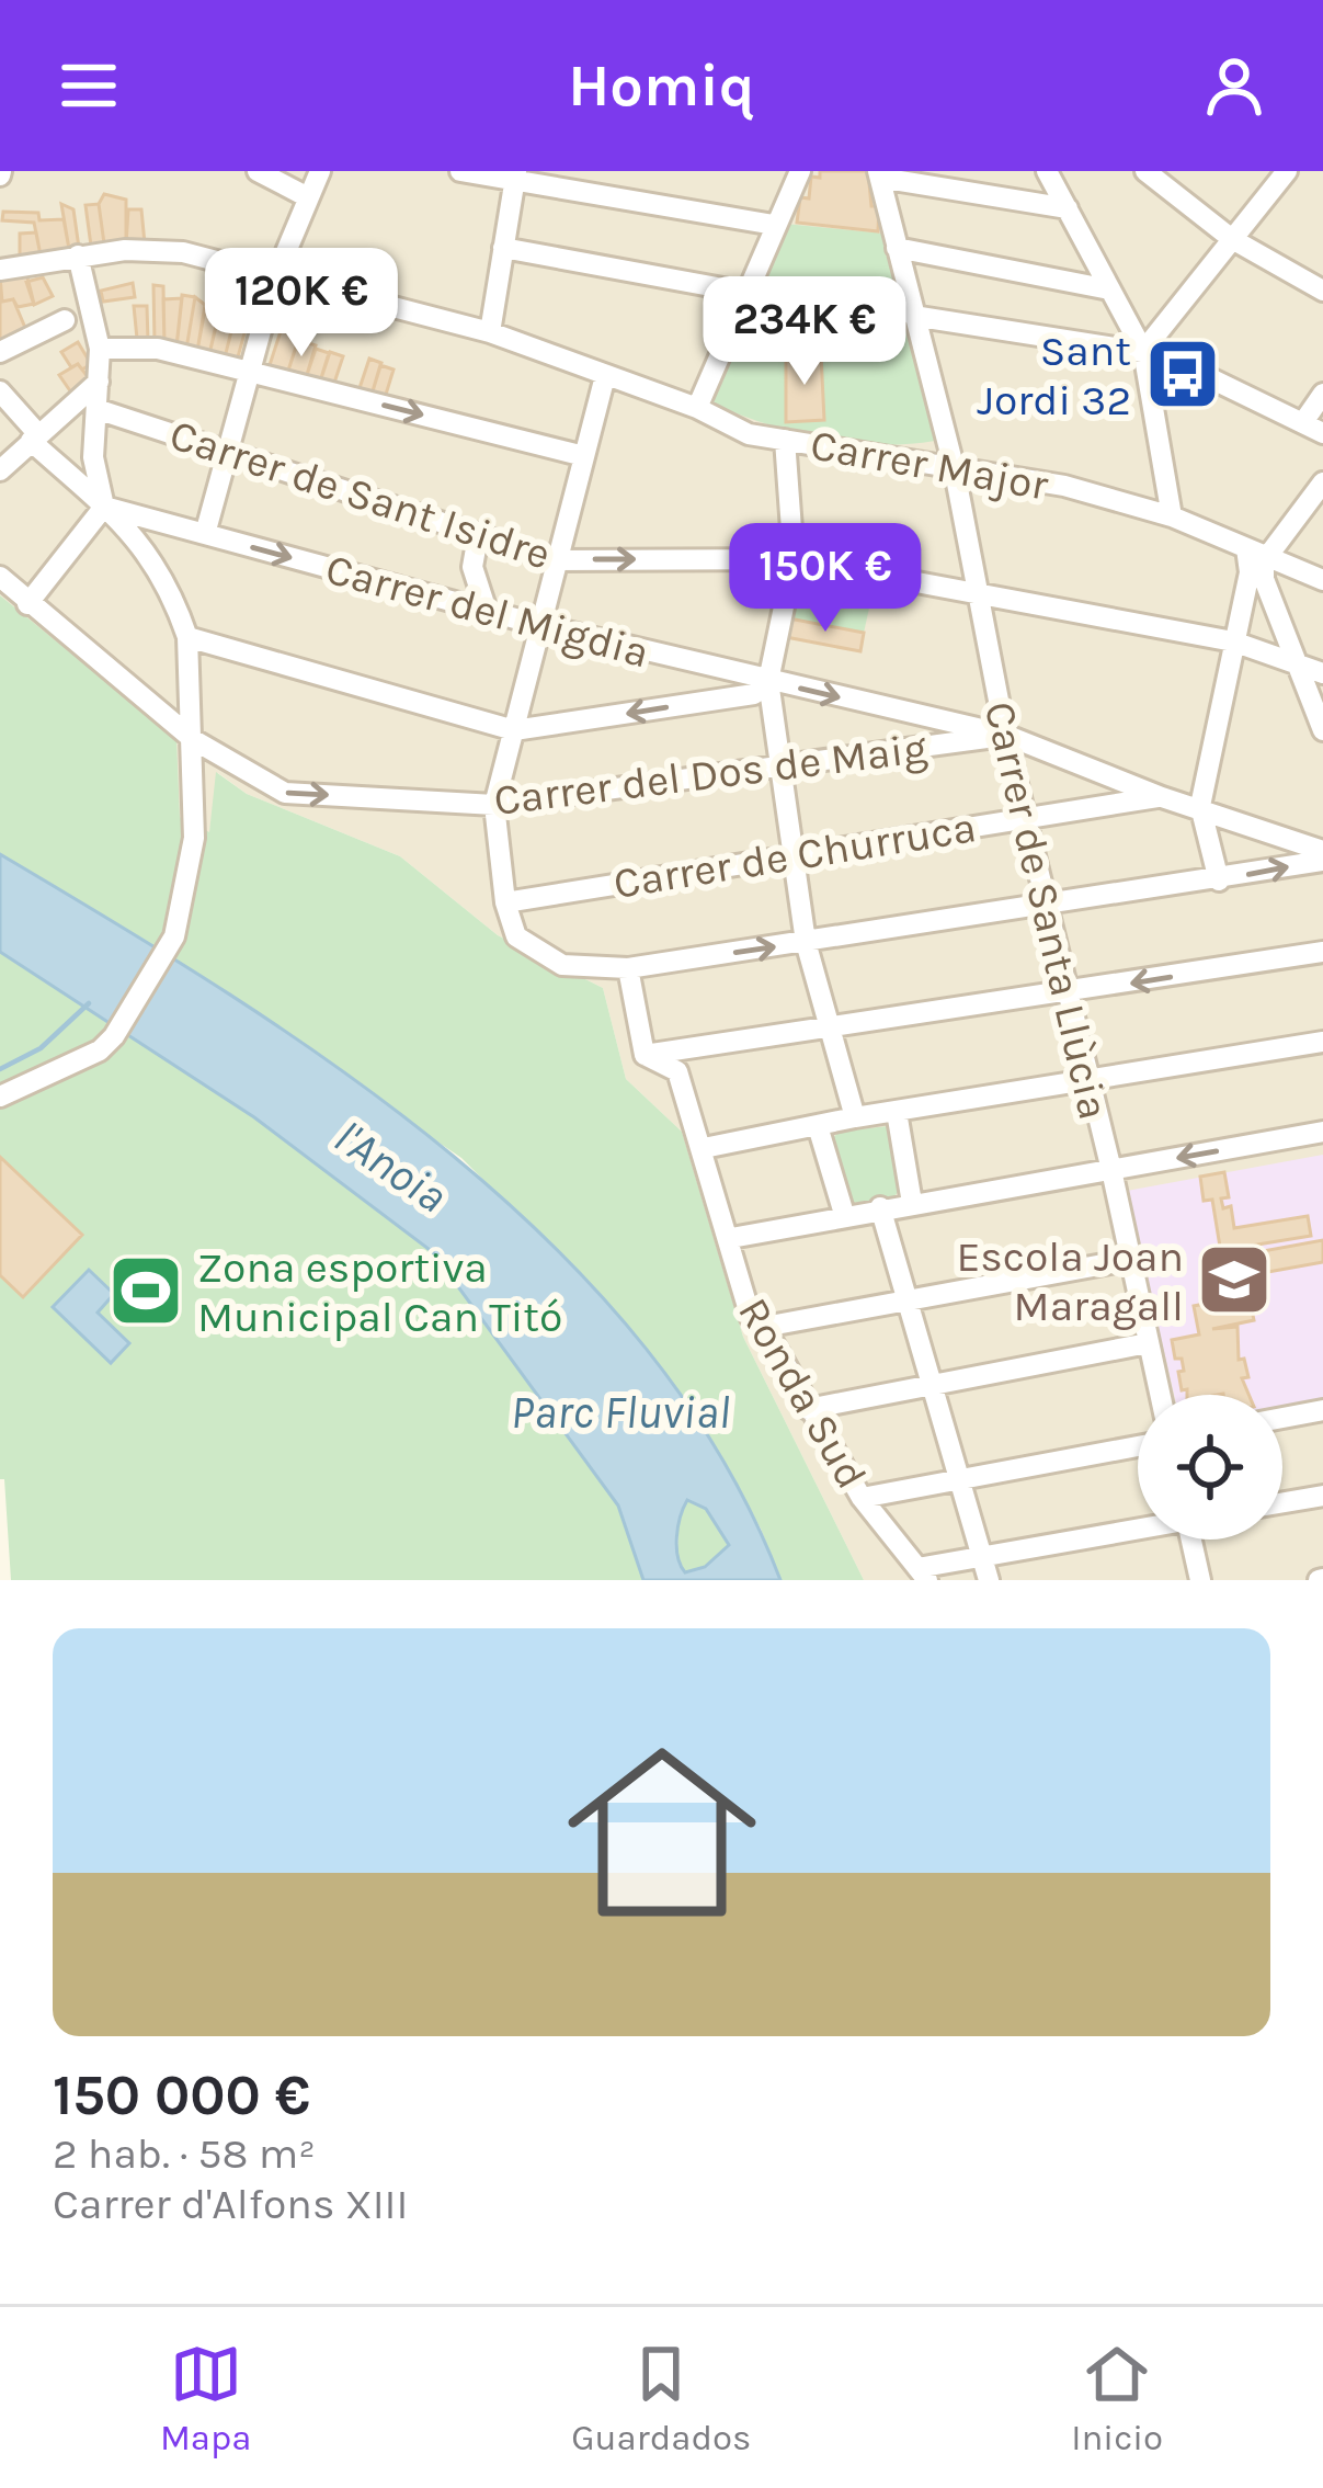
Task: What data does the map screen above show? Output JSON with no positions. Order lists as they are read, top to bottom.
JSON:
{
  "streets": {
    "street": [
      "Carrer Major",
      "Carrer de Sant Isidre",
      "Carrer del Migdia",
      "Carrer del Dos de Maig",
      "Carrer de Churruca",
      "Carrer de Santa Llùcia",
      "Ronda Sud"
    ]
  },
  "crossings": [
    ["Carrer Major", "Carrer de Santa Llùcia"],
    ["Carrer de Sant Isidre", "Carrer de Santa Llùcia"],
    ["Carrer del Migdia", "Carrer del Dos de Maig"],
    ["Carrer del Migdia", "Carrer de Churruca"],
    ["Carrer del Migdia", "Carrer de Santa Llùcia"],
    ["Carrer del Dos de Maig", "Carrer de Santa Llùcia"],
    ["Carrer de Churruca", "Carrer de Santa Llùcia"]
  ],
  "water": ["l'Anoia", "Parc Fluvial"],
  "places": {
    "bus stop": ["Sant Jordi 32"],
    "school or university": ["Escola Joan Maragall"],
    "sports": ["Zona esportiva Municipal Can Titó"]
  },
  "page": {
    "header": "Homiq",
    "price": ["120K €", "234K €", "150K €"],
    "list": [
      {
        "name": "150 000 €",
        "note": "2 hab. · 58 m² · Carrer d'Alfons XIII"
      }
    ],
    "tabs": ["Mapa", "Guardados", "Inicio"]
  }
}
